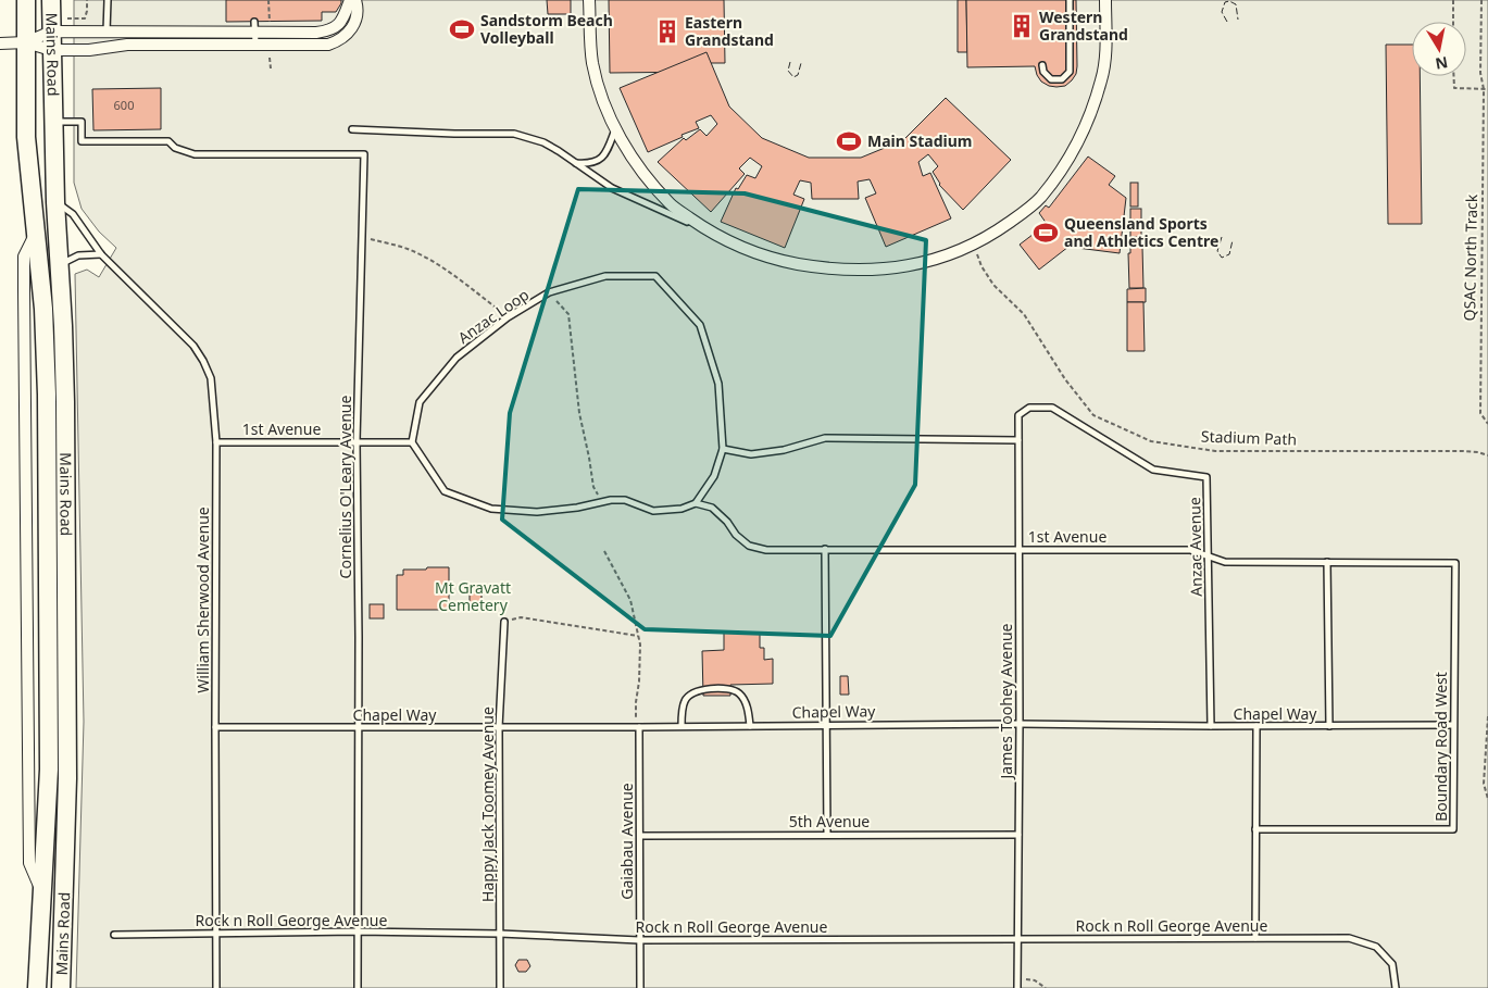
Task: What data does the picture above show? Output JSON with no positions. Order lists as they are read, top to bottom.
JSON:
{
  "streets": {
    "main road": ["Mains Road"],
    "lane": [
      "Anzac Loop",
      "1st Avenue",
      "Cornelius O'Leary Avenue",
      "Anzac Avenue",
      "William Sherwood Avenue",
      "James Toohey Avenue",
      "Chapel Way",
      "Boundary Road West",
      "Happy Jack Toomey Avenue",
      "5th Avenue",
      "Gaiabau Avenue",
      "Rock n Roll George Avenue"
    ],
    "path": ["QSAC North Track", "Stadium Path"]
  },
  "crossings": [
    ["Mains Road", "Cornelius O'Leary Avenue"],
    ["Mains Road", "William Sherwood Avenue"],
    ["Anzac Loop", "1st Avenue"],
    ["1st Avenue", "Cornelius O'Leary Avenue"],
    ["1st Avenue", "Anzac Avenue"],
    ["1st Avenue", "William Sherwood Avenue"],
    ["1st Avenue", "James Toohey Avenue"],
    ["1st Avenue", "Boundary Road West"],
    ["Cornelius O'Leary Avenue", "Chapel Way"],
    ["Cornelius O'Leary Avenue", "Rock n Roll George Avenue"],
    ["Anzac Avenue", "James Toohey Avenue"],
    ["Anzac Avenue", "Chapel Way"],
    ["William Sherwood Avenue", "Chapel Way"],
    ["William Sherwood Avenue", "Rock n Roll George Avenue"],
    ["James Toohey Avenue", "Chapel Way"],
    ["James Toohey Avenue", "5th Avenue"],
    ["James Toohey Avenue", "Rock n Roll George Avenue"],
    ["Chapel Way", "Boundary Road West"],
    ["Chapel Way", "Happy Jack Toomey Avenue"],
    ["Chapel Way", "Gaiabau Avenue"],
    ["Happy Jack Toomey Avenue", "Rock n Roll George Avenue"],
    ["5th Avenue", "Gaiabau Avenue"],
    ["Gaiabau Avenue", "Rock n Roll George Avenue"]
  ],
  "parks": ["Mt Gravatt Cemetery"],
  "places": {
    "building": ["Western Grandstand", "Eastern Grandstand"],
    "sports": ["Sandstorm Beach Volleyball", "Main Stadium", "Queensland Sports and Athletics Centre"]
  },
  "house_numbers": ["600"],
  "north": "bottom"
}
